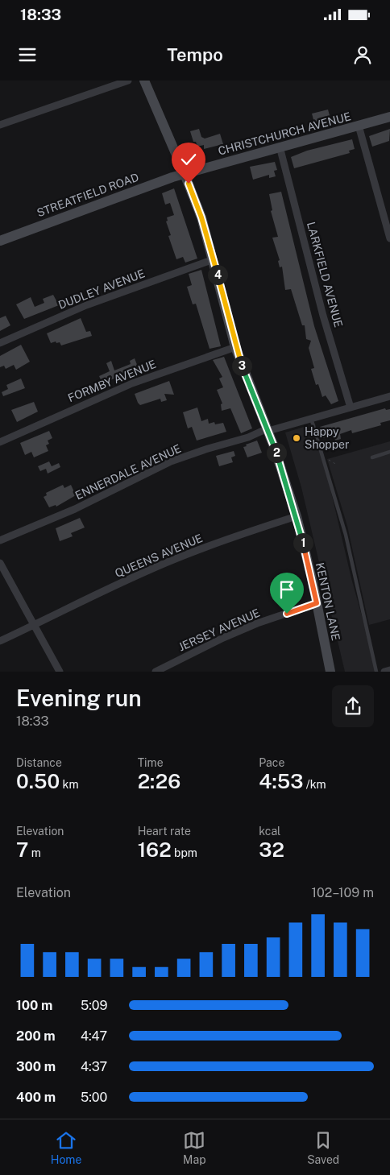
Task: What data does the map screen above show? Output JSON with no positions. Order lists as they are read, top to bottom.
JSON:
{
  "streets": {
    "street": [
      "CHRISTCHURCH AVENUE",
      "STREATFIELD ROAD",
      "LARKFIELD AVENUE",
      "DUDLEY AVENUE",
      "FORMBY AVENUE",
      "ENNERDALE AVENUE",
      "QUEENS AVENUE",
      "KENTON LANE",
      "JERSEY AVENUE"
    ]
  },
  "crossings": [
    ["CHRISTCHURCH AVENUE", "STREATFIELD ROAD"],
    ["CHRISTCHURCH AVENUE", "LARKFIELD AVENUE"],
    ["CHRISTCHURCH AVENUE", "KENTON LANE"],
    ["STREATFIELD ROAD", "KENTON LANE"],
    ["LARKFIELD AVENUE", "ENNERDALE AVENUE"],
    ["DUDLEY AVENUE", "KENTON LANE"],
    ["FORMBY AVENUE", "KENTON LANE"],
    ["ENNERDALE AVENUE", "KENTON LANE"],
    ["QUEENS AVENUE", "KENTON LANE"],
    ["KENTON LANE", "JERSEY AVENUE"]
  ],
  "places": ["Happy Shopper"],
  "page": {
    "status": "18:33",
    "header": "Tempo",
    "pins": [
      "4",
      "3",
      "2",
      "1"
    ],
    "heading": ["Evening run", "18:33"],
    "stats": [
      ["Distance", "0.50 km"],
      ["Time", "2:26"],
      ["Pace", "4:53 /km"],
      ["Elevation", "7 m"],
      ["Heart rate", "162 bpm"],
      ["kcal", "32"]
    ],
    "chart": ["Elevation", "102–109 m"],
    "list": [
      {
        "name": "100 m",
        "note": "5:09"
      },
      {
        "name": "200 m",
        "note": "4:47"
      },
      {
        "name": "300 m",
        "note": "4:37"
      },
      {
        "name": "400 m",
        "note": "5:00"
      }
    ],
    "tabs": ["Home", "Map", "Saved"]
  }
}
